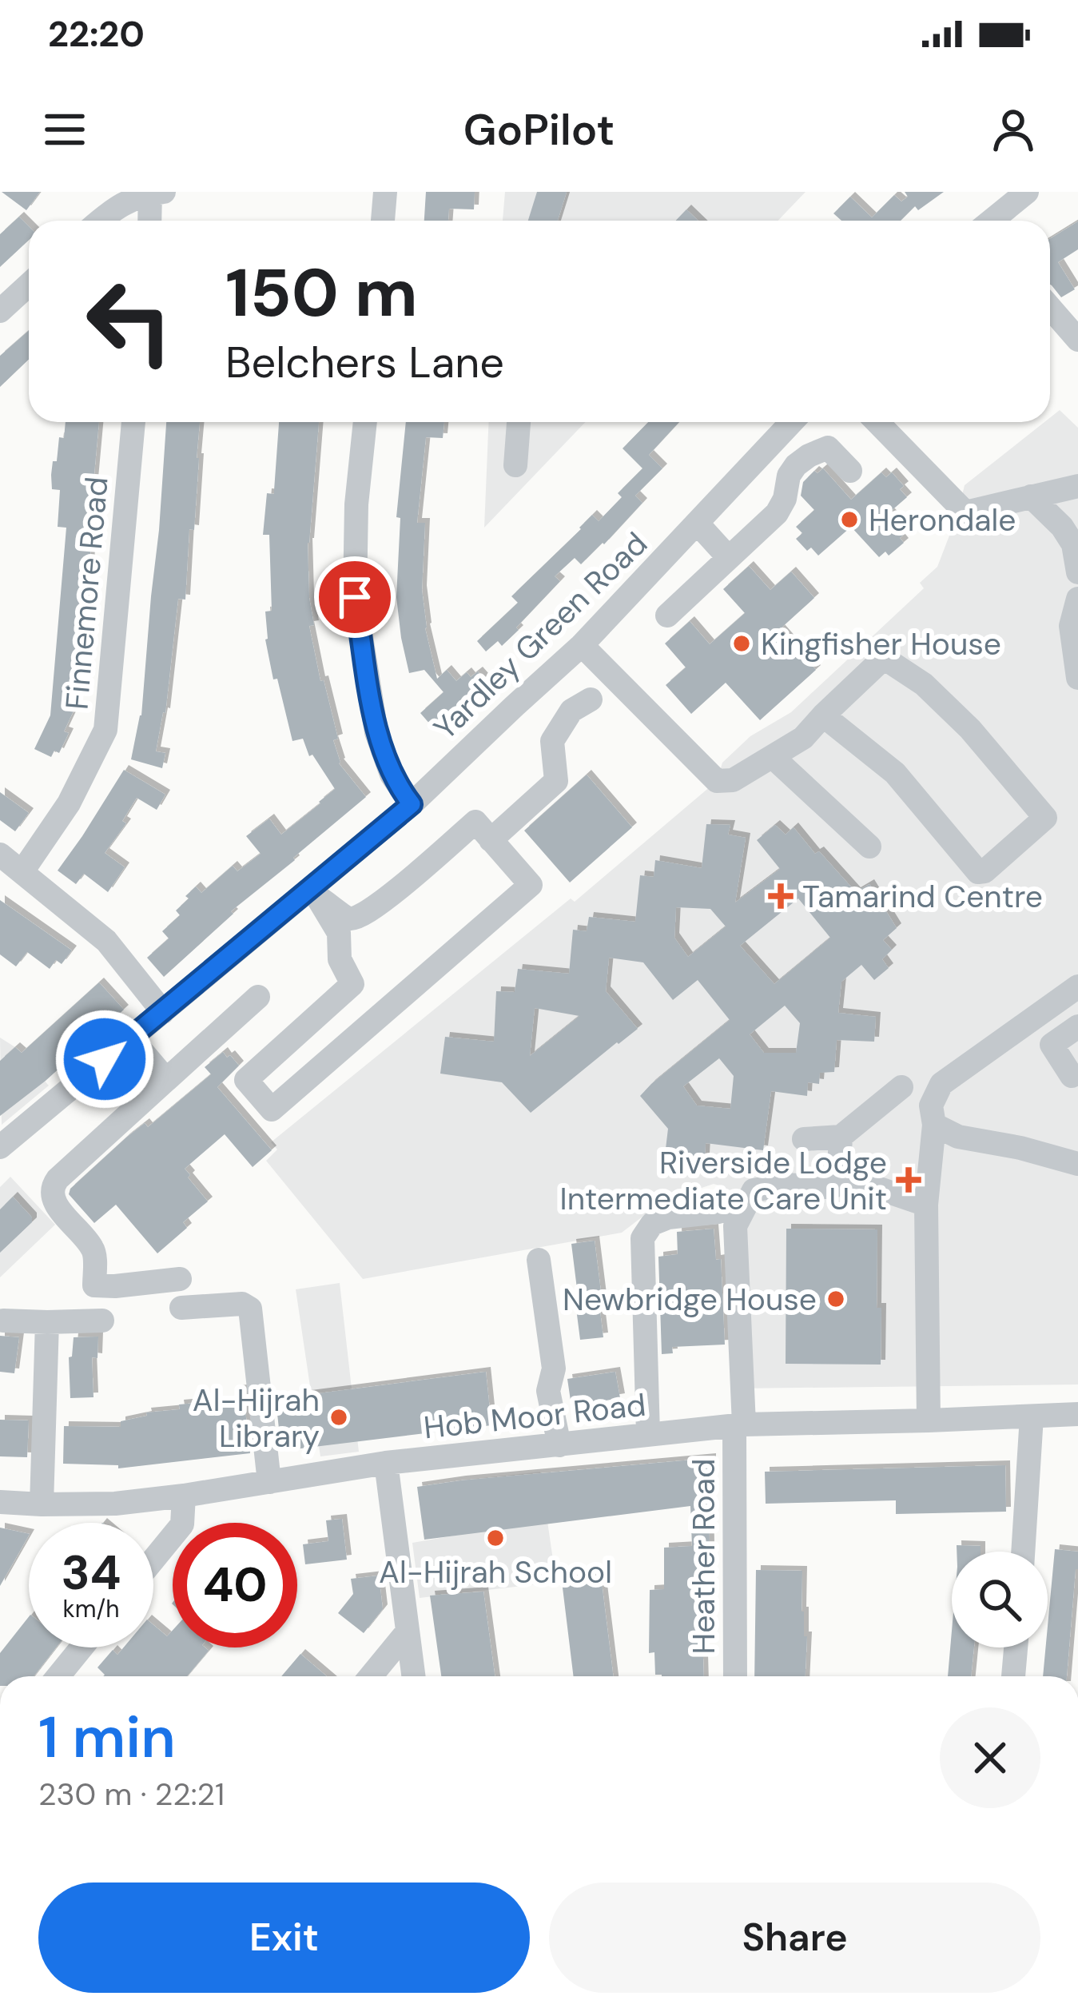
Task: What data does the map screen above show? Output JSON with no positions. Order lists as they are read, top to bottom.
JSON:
{
  "streets": {
    "street": [
      "Finnemore Road",
      "Yardley Green Road",
      "Hob Moor Road",
      "Heather Road"
    ]
  },
  "crossings": [
    ["Hob Moor Road", "Heather Road"]
  ],
  "places": {
    "other": [
      "Herondale",
      "Kingfisher House",
      "Newbridge House",
      "Al-Hijrah Library",
      "Al-Hijrah School"
    ],
    "health": ["Tamarind Centre", "Riverside Lodge Intermediate Care Unit"]
  },
  "page": {
    "status": "22:20",
    "header": "GoPilot",
    "turn": ["150 m", "Belchers Lane"],
    "speed": "34 km/h",
    "limit": "40",
    "heading": ["1 min", "230 m · 22:21"],
    "buttons": ["Exit", "Share"]
  }
}
